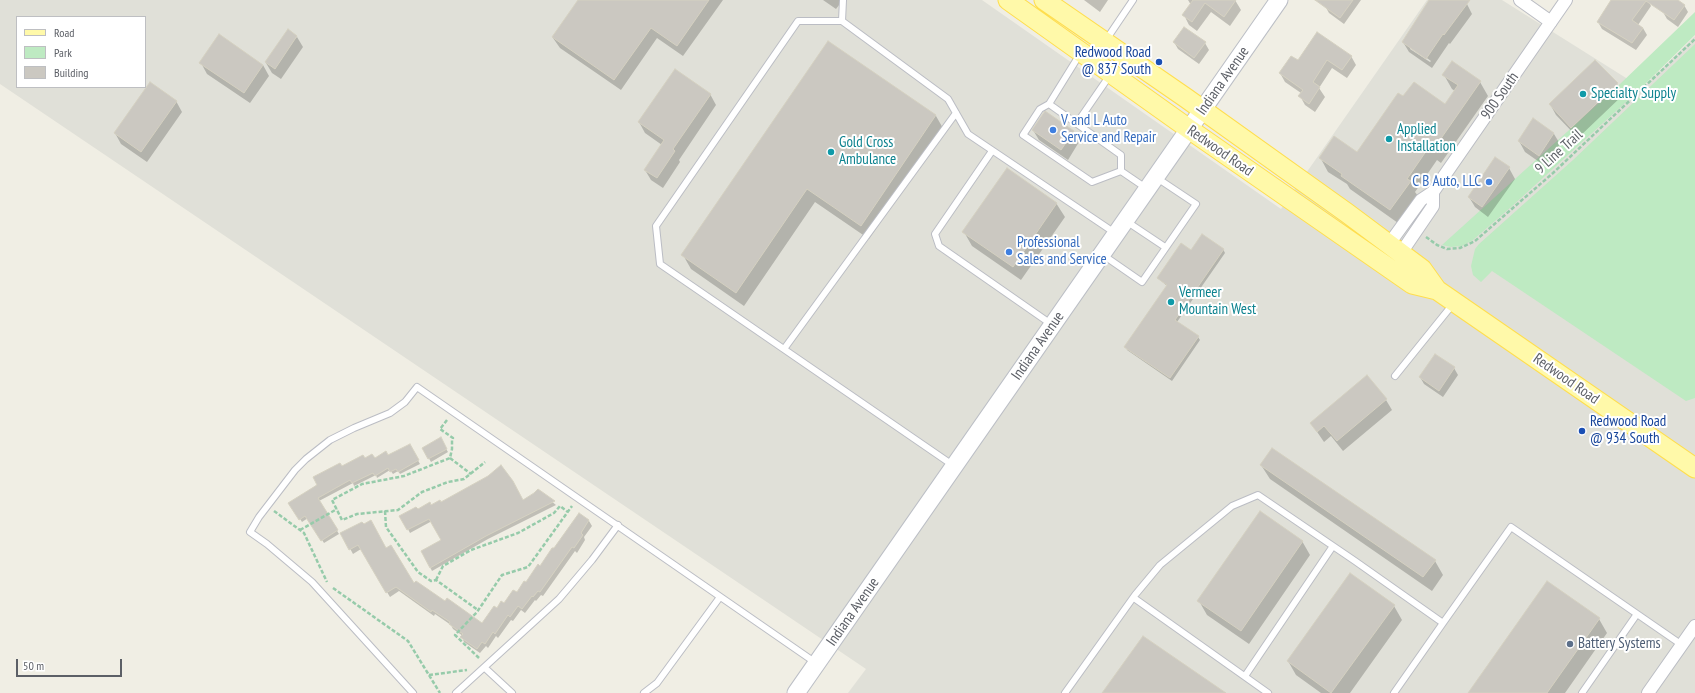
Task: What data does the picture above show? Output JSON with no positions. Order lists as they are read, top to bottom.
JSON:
{
  "streets": {
    "main road": ["Redwood Road"],
    "street": ["Indiana Avenue", "900 South"],
    "path": ["9 Line Trail"]
  },
  "crossings": [
    ["Indiana Avenue", "Redwood Road"],
    ["900 South", "Redwood Road"]
  ],
  "places": [
    "Redwood Road @ 837 South",
    "Specialty Supply",
    "V and L Auto Service and Repair",
    "Applied Installation",
    "Gold Cross Ambulance",
    "C B Auto, LLC",
    "Professional Sales and Service",
    "Vermeer Mountain West",
    "Redwood Road @ 934 South",
    "Battery Systems"
  ],
  "legend": ["Road", "Park", "Building"],
  "scale_bar": "50 m"
}
